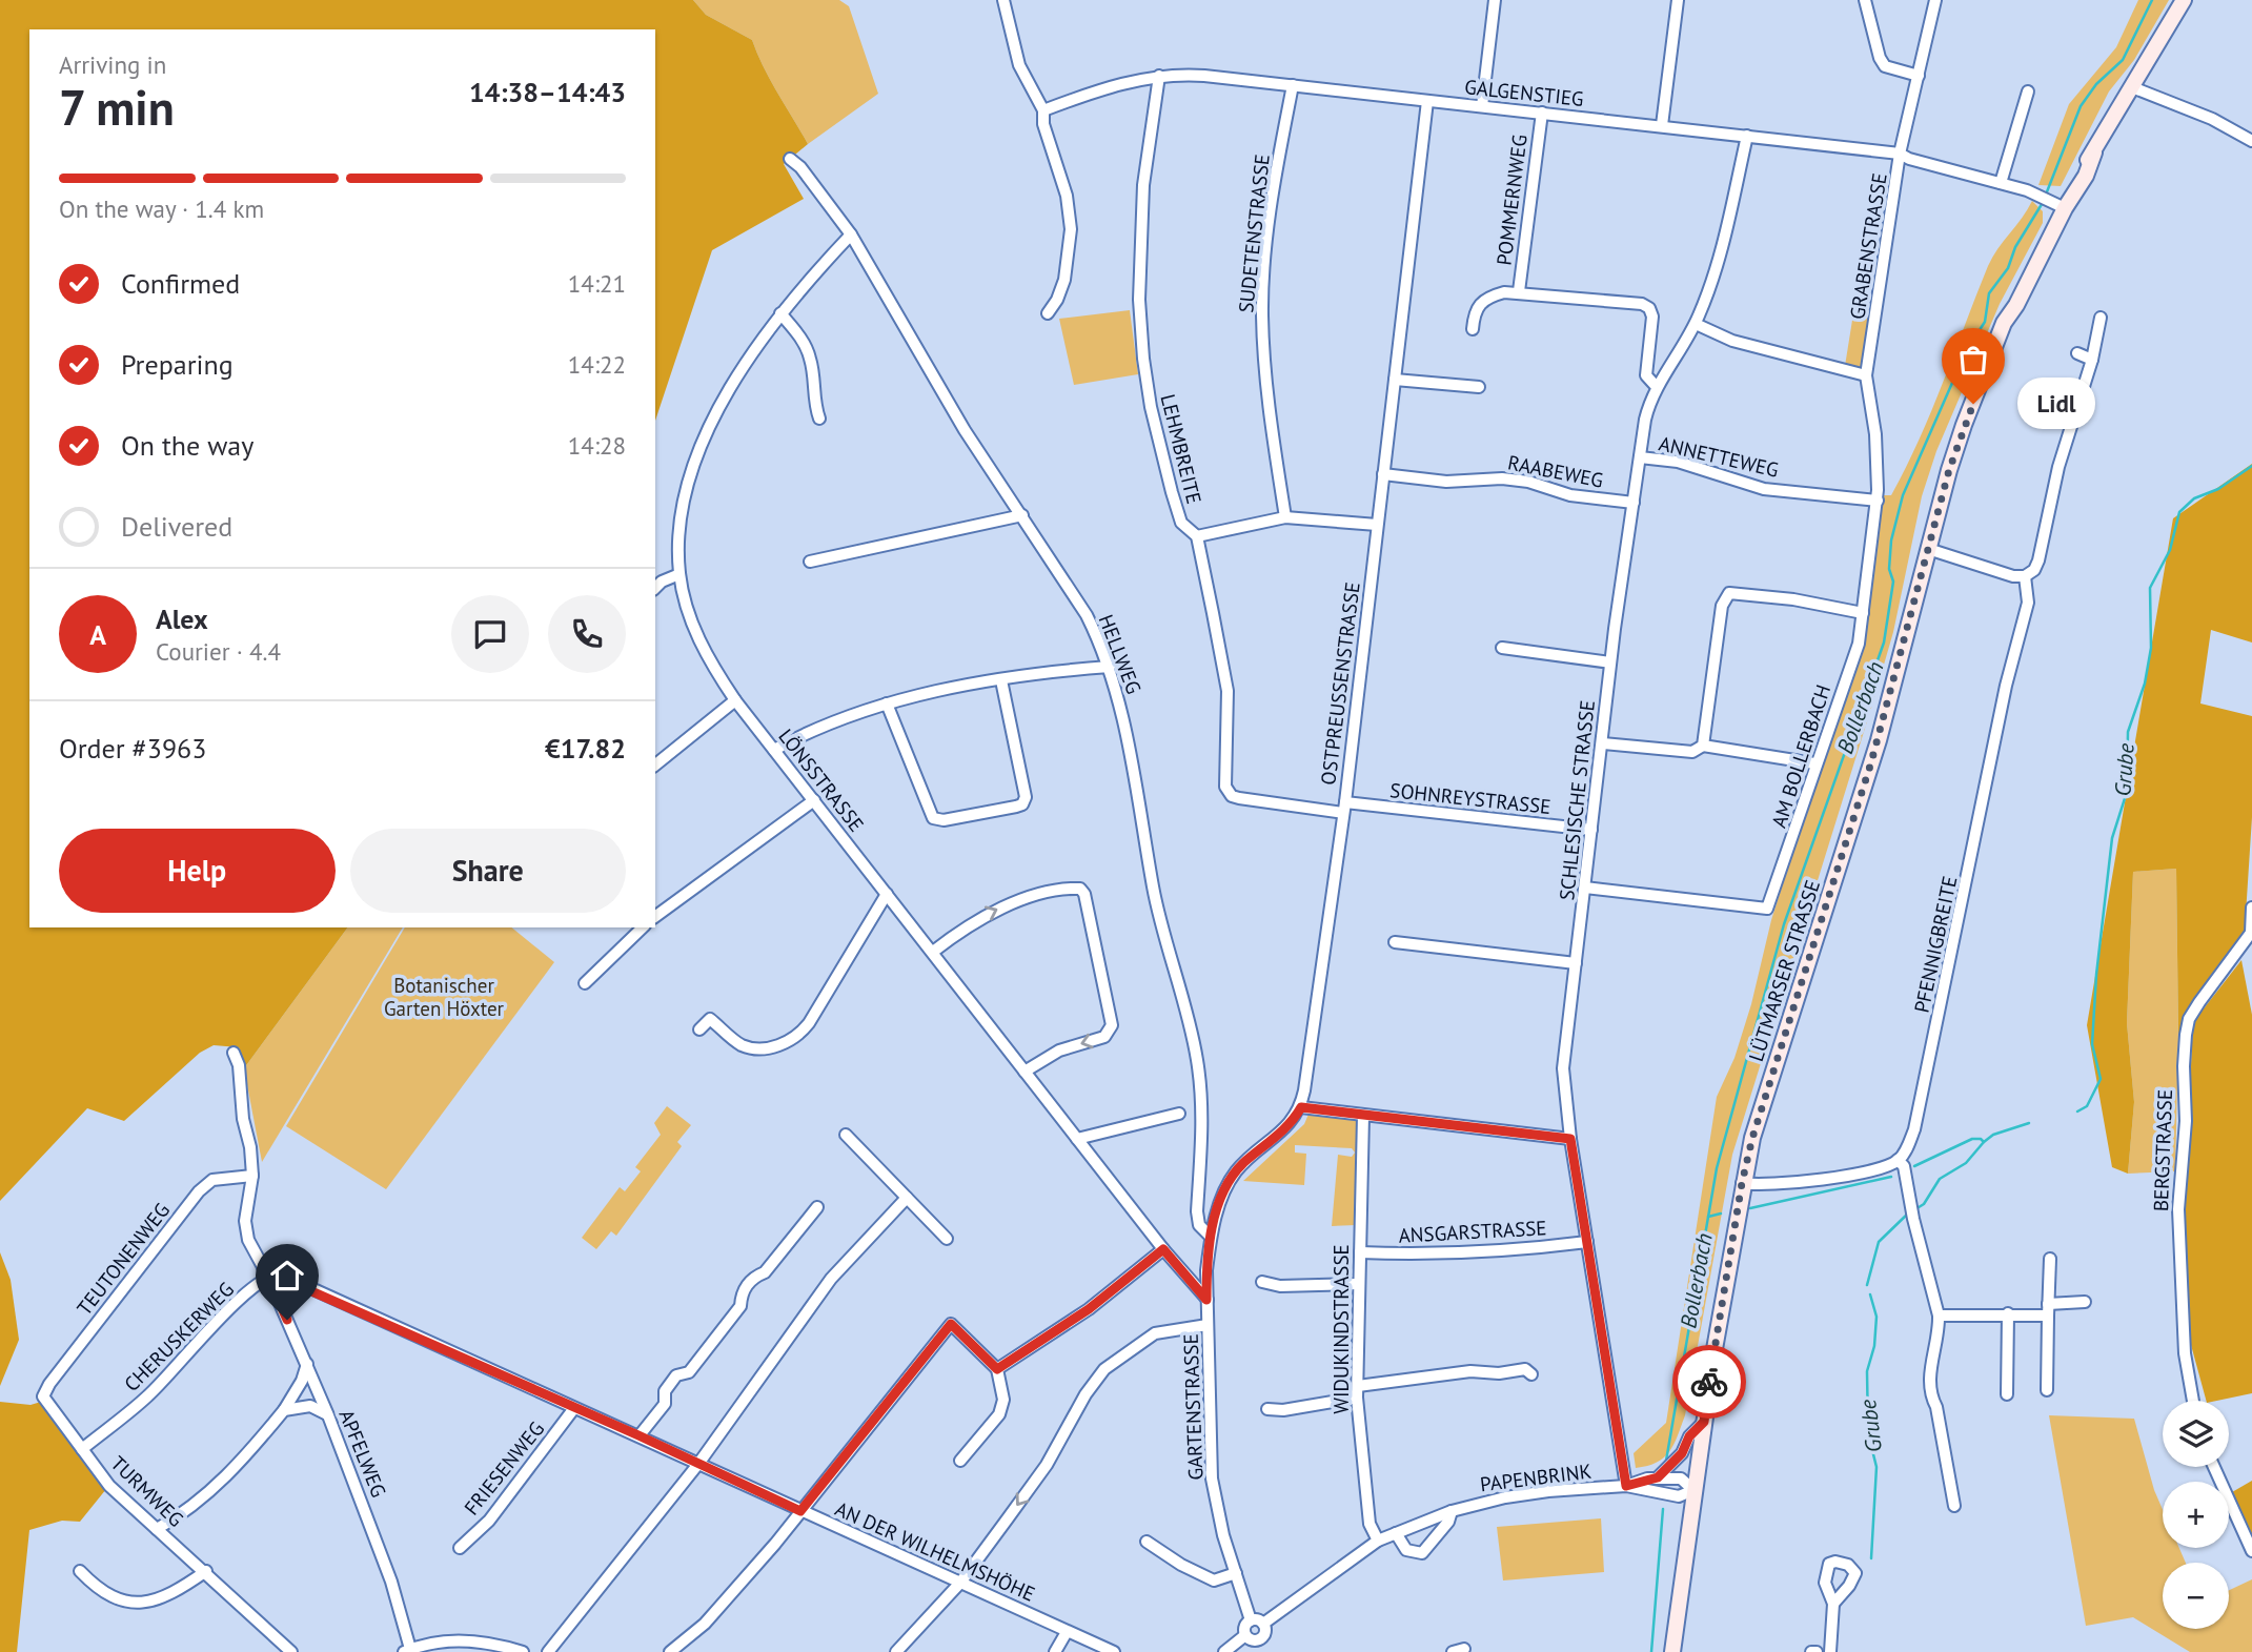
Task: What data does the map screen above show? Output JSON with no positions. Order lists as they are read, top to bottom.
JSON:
{
  "streets": {
    "main road": ["LÜTMARSER STRASSE"],
    "street": [
      "GALGENSTIEG",
      "POMMERNWEG",
      "SUDETENSTRASSE",
      "GRABENSTRASSE",
      "LEHMBREITE",
      "ANNETTEWEG",
      "RAABEWEG",
      "HELLWEG",
      "OSTPREUSSENSTRASSE",
      "AM BOLLERBACH",
      "LÖNSSTRASSE",
      "SOHNREYSTRASSE",
      "SCHLESISCHE STRASSE",
      "PFENNIGBREITE",
      "BERGSTRASSE",
      "ANSGARSTRASSE",
      "TEUTONENWEG",
      "WIDUKINDSTRASSE",
      "CHERUSKERWEG",
      "GARTENSTRASSE",
      "APFELWEG",
      "FRIESENWEG",
      "PAPENBRINK",
      "TURMWEG",
      "AN DER WILHELMSHÖHE"
    ]
  },
  "crossings": [
    ["GALGENSTIEG", "POMMERNWEG"],
    ["GALGENSTIEG", "SUDETENSTRASSE"],
    ["GALGENSTIEG", "GRABENSTRASSE"],
    ["GALGENSTIEG", "LEHMBREITE"],
    ["GALGENSTIEG", "OSTPREUSSENSTRASSE"],
    ["GALGENSTIEG", "SCHLESISCHE STRASSE"],
    ["GALGENSTIEG", "LÜTMARSER STRASSE"],
    ["POMMERNWEG", "SCHLESISCHE STRASSE"],
    ["GRABENSTRASSE", "ANNETTEWEG"],
    ["GRABENSTRASSE", "AM BOLLERBACH"],
    ["LEHMBREITE", "OSTPREUSSENSTRASSE"],
    ["LEHMBREITE", "SOHNREYSTRASSE"],
    ["ANNETTEWEG", "AM BOLLERBACH"],
    ["ANNETTEWEG", "SCHLESISCHE STRASSE"],
    ["RAABEWEG", "OSTPREUSSENSTRASSE"],
    ["RAABEWEG", "SCHLESISCHE STRASSE"],
    ["HELLWEG", "LÖNSSTRASSE"],
    ["HELLWEG", "GARTENSTRASSE"],
    ["OSTPREUSSENSTRASSE", "SOHNREYSTRASSE"],
    ["AM BOLLERBACH", "SCHLESISCHE STRASSE"],
    ["LÖNSSTRASSE", "GARTENSTRASSE"],
    ["SOHNREYSTRASSE", "SCHLESISCHE STRASSE"],
    ["SCHLESISCHE STRASSE", "ANSGARSTRASSE"],
    ["SCHLESISCHE STRASSE", "PAPENBRINK"],
    ["LÜTMARSER STRASSE", "PAPENBRINK"],
    ["ANSGARSTRASSE", "WIDUKINDSTRASSE"],
    ["TEUTONENWEG", "TURMWEG"],
    ["WIDUKINDSTRASSE", "PAPENBRINK"],
    ["CHERUSKERWEG", "APFELWEG"],
    ["CHERUSKERWEG", "TURMWEG"],
    ["CHERUSKERWEG", "AN DER WILHELMSHÖHE"],
    ["GARTENSTRASSE", "PAPENBRINK"],
    ["APFELWEG", "AN DER WILHELMSHÖHE"],
    ["FRIESENWEG", "AN DER WILHELMSHÖHE"]
  ],
  "water": ["Bollerbach", "Grube"],
  "parks": ["Botanischer Garten Höxter"],
  "places": ["Lidl"],
  "page": {
    "heading": ["7 min", "Arriving in", "14:38–14:43"],
    "panel": [
      "Alex",
      "Courier · 4.4",
      "Order #3963",
      "€17.82"
    ],
    "bar": "On the way · 1.4 km",
    "list": [
      ["Confirmed", "14:21"],
      ["Preparing", "14:22"],
      ["On the way", "14:28"],
      "Delivered"
    ],
    "bubble": "Lidl",
    "round": "A",
    "buttons": ["Help", "Share"],
    "map_buttons": ["+", "−"]
  }
}
